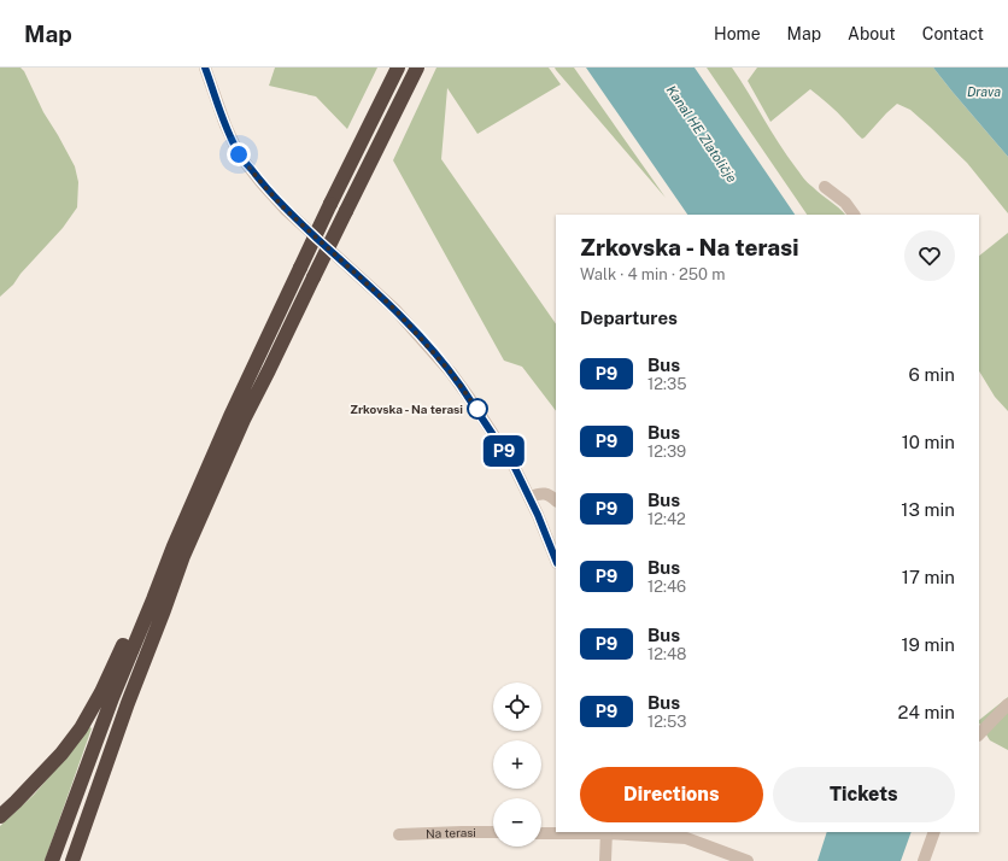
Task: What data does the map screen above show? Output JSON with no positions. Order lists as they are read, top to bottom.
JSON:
{
  "streets": {
    "street": ["Na terasi"]
  },
  "water": ["Drava", "Kanal HE Zlatoličje"],
  "places": ["Zrkovska - Na terasi"],
  "lines": ["bus line P9"],
  "page": {
    "header": "Map",
    "nav": [
      "Home",
      "Map",
      "About",
      "Contact"
    ],
    "on_map": "P9",
    "heading": [
      ["Zrkovska - Na terasi", "Walk · 4 min · 250 m"],
      "Departures"
    ],
    "list": [
      {
        "mark": "P9",
        "name": "Bus",
        "note": "12:35",
        "value": "6 min"
      },
      {
        "mark": "P9",
        "name": "Bus",
        "note": "12:39",
        "value": "10 min"
      },
      {
        "mark": "P9",
        "name": "Bus",
        "note": "12:42",
        "value": "13 min"
      },
      {
        "mark": "P9",
        "name": "Bus",
        "note": "12:46",
        "value": "17 min"
      },
      {
        "mark": "P9",
        "name": "Bus",
        "note": "12:48",
        "value": "19 min"
      },
      {
        "mark": "P9",
        "name": "Bus",
        "note": "12:53",
        "value": "24 min"
      }
    ],
    "map_buttons": ["+", "−"],
    "buttons": ["Directions", "Tickets"]
  }
}
